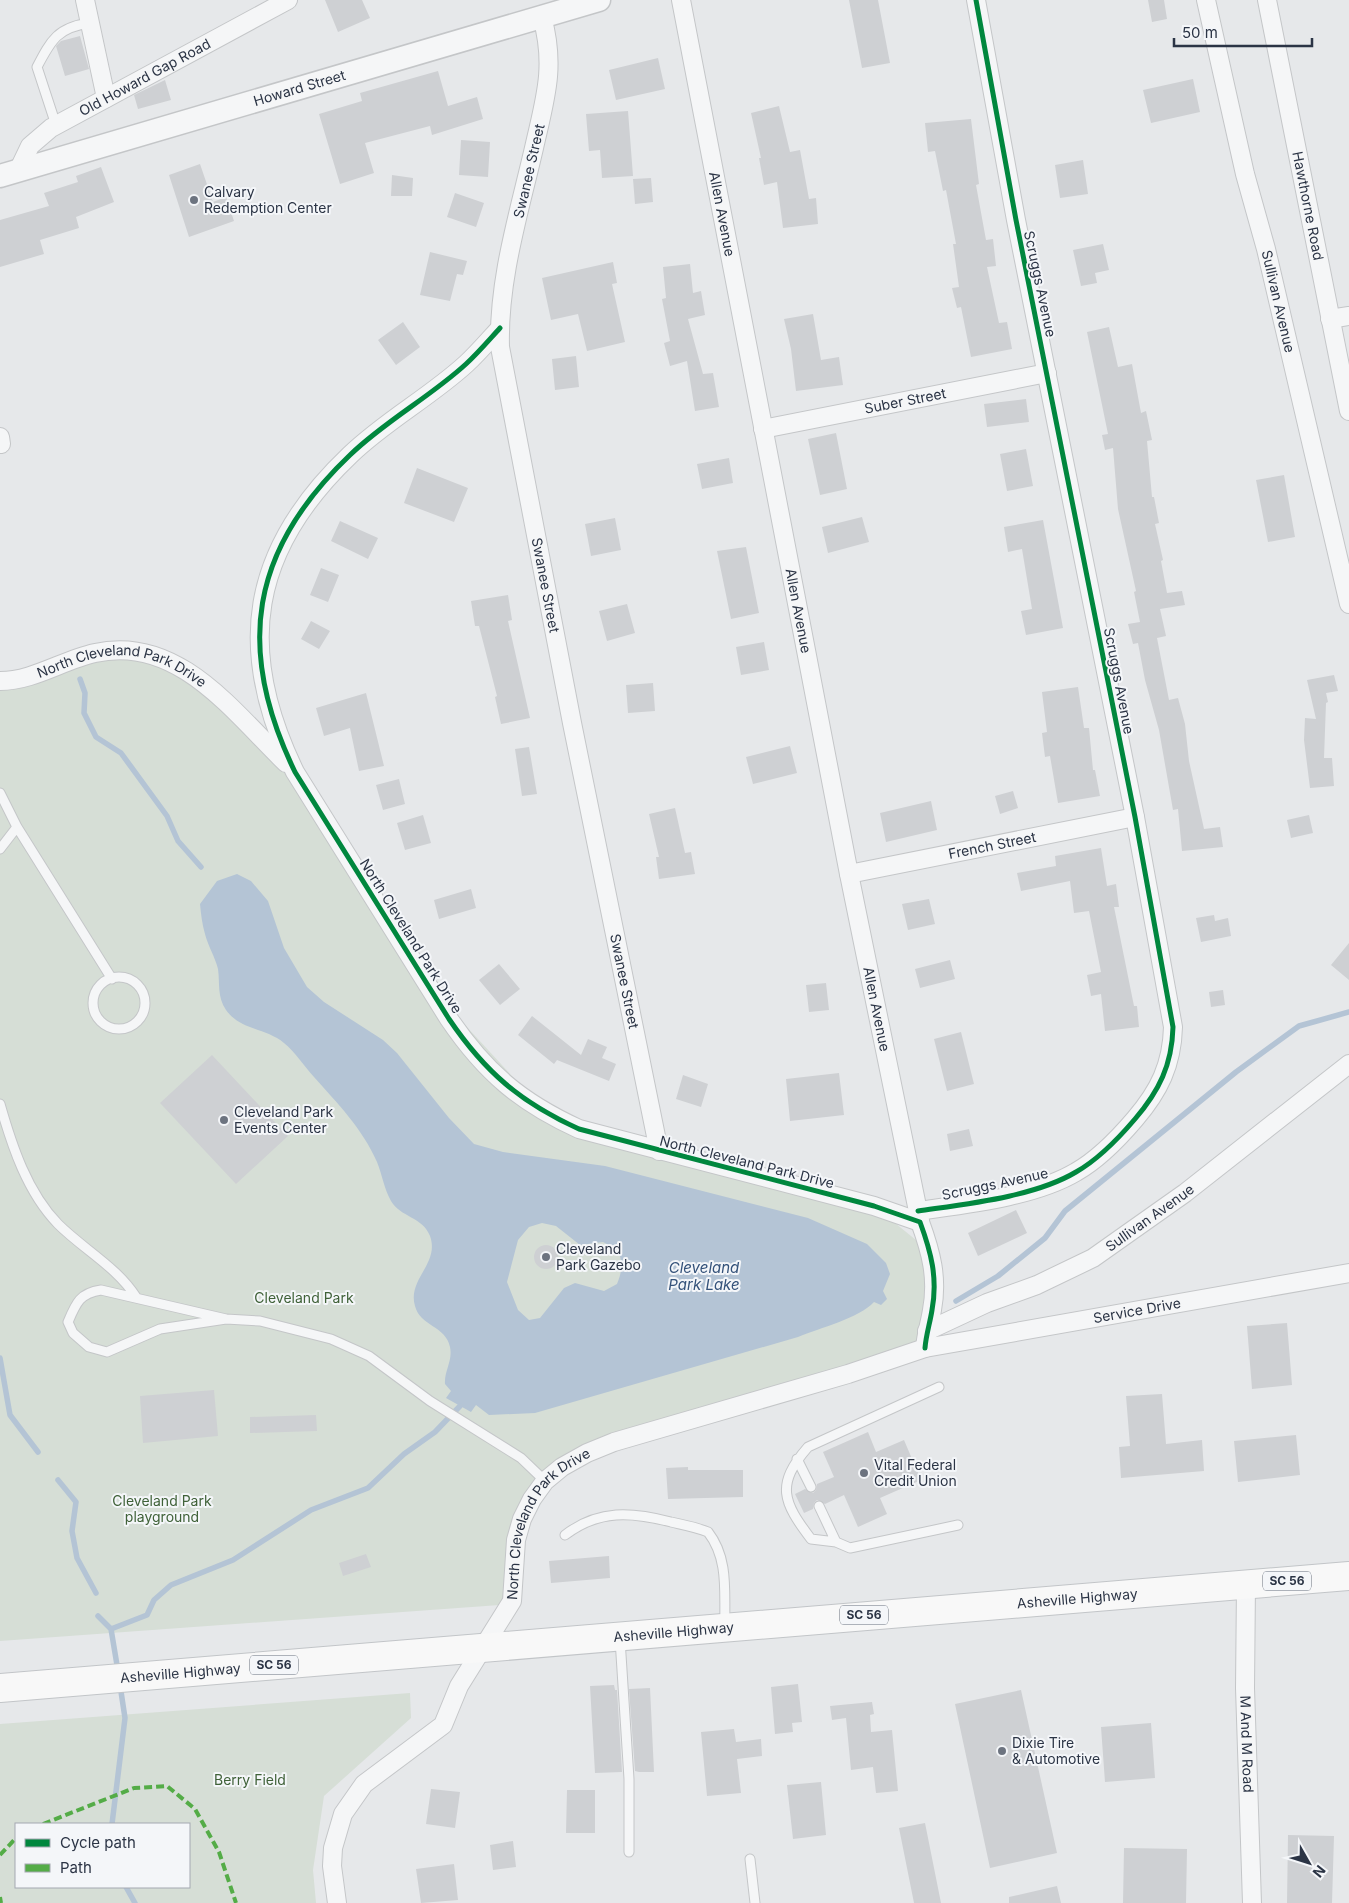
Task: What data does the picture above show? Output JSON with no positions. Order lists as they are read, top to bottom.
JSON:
{
  "streets": {
    "main road": ["SC 56", "Asheville Highway"],
    "street": [
      "Old Howard Gap Road",
      "Howard Street",
      "Swanee Street",
      "Hawthorne Road",
      "Allen Avenue",
      "Scruggs Avenue",
      "Sullivan Avenue",
      "Suber Street",
      "North Cleveland Park Drive",
      "French Street",
      "Service Drive",
      "M And M Road"
    ]
  },
  "crossings": [
    ["Old Howard Gap Road", "Howard Street"],
    ["Howard Street", "Swanee Street"],
    ["Swanee Street", "North Cleveland Park Drive"],
    ["Allen Avenue", "Scruggs Avenue"],
    ["Allen Avenue", "Suber Street"],
    ["Allen Avenue", "North Cleveland Park Drive"],
    ["Allen Avenue", "French Street"],
    ["Scruggs Avenue", "Suber Street"],
    ["Scruggs Avenue", "North Cleveland Park Drive"],
    ["Scruggs Avenue", "French Street"],
    ["North Cleveland Park Drive", "Service Drive"],
    ["North Cleveland Park Drive", "Asheville Highway"],
    ["Asheville Highway", "M And M Road"]
  ],
  "water": ["Cleveland Park Lake"],
  "parks": ["Cleveland Park", "Cleveland Park playground", "Berry Field"],
  "places": [
    "Calvary Redemption Center",
    "Cleveland Park Events Center",
    "Cleveland Park Gazebo",
    "Vital Federal Credit Union",
    "Dixie Tire & Automotive"
  ],
  "legend": ["Cycle path", "Path"],
  "scale_bar": "50 m",
  "north": "bottom right"
}
